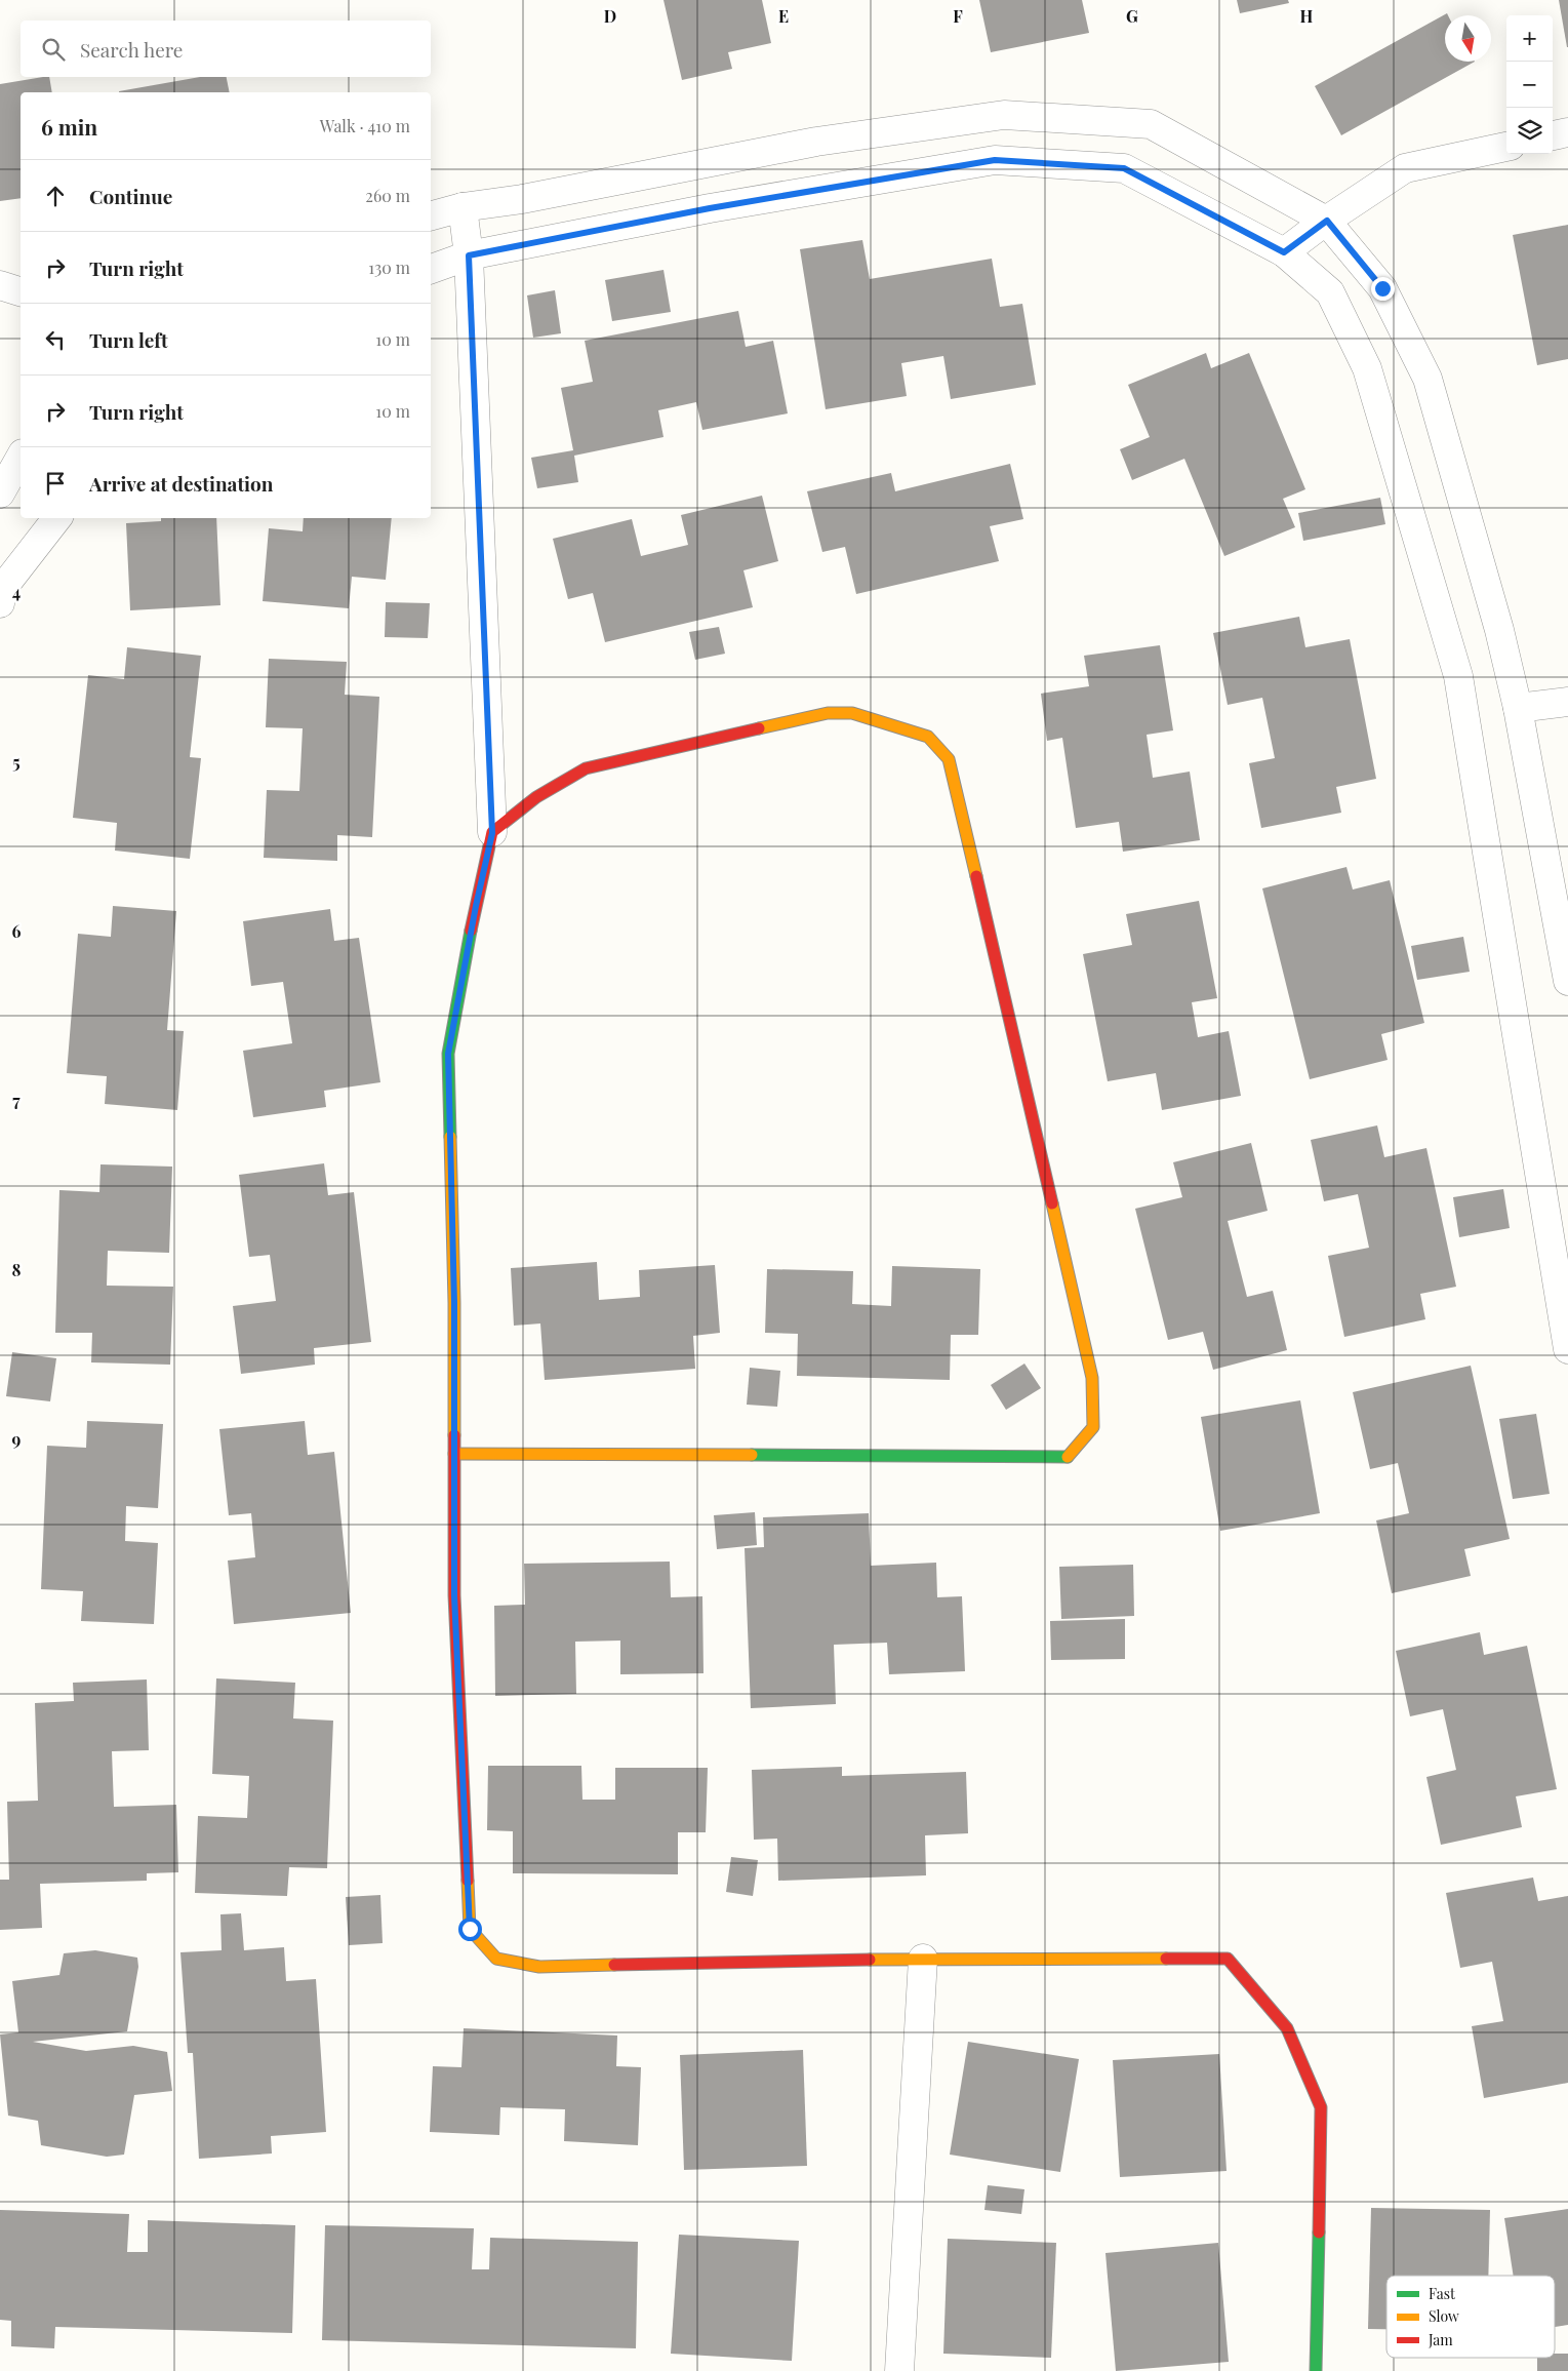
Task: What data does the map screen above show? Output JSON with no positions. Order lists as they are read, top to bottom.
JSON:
{
  "legend": ["Fast", "Slow", "Jam"],
  "north": "bottom",
  "page": {
    "map_buttons": ["+", "−"],
    "search": "Search here",
    "heading": ["6 min", "Walk · 410 m"],
    "list": [
      ["Continue", "260 m"],
      ["Turn right", "130 m"],
      ["Turn left", "10 m"],
      ["Turn right", "10 m"],
      "Arrive at destination"
    ]
  },
  "grid": {
    "columns": [
      "D",
      "E",
      "F",
      "G",
      "H"
    ],
    "rows": [
      "4",
      "5",
      "6",
      "7",
      "8",
      "9"
    ]
  }
}
